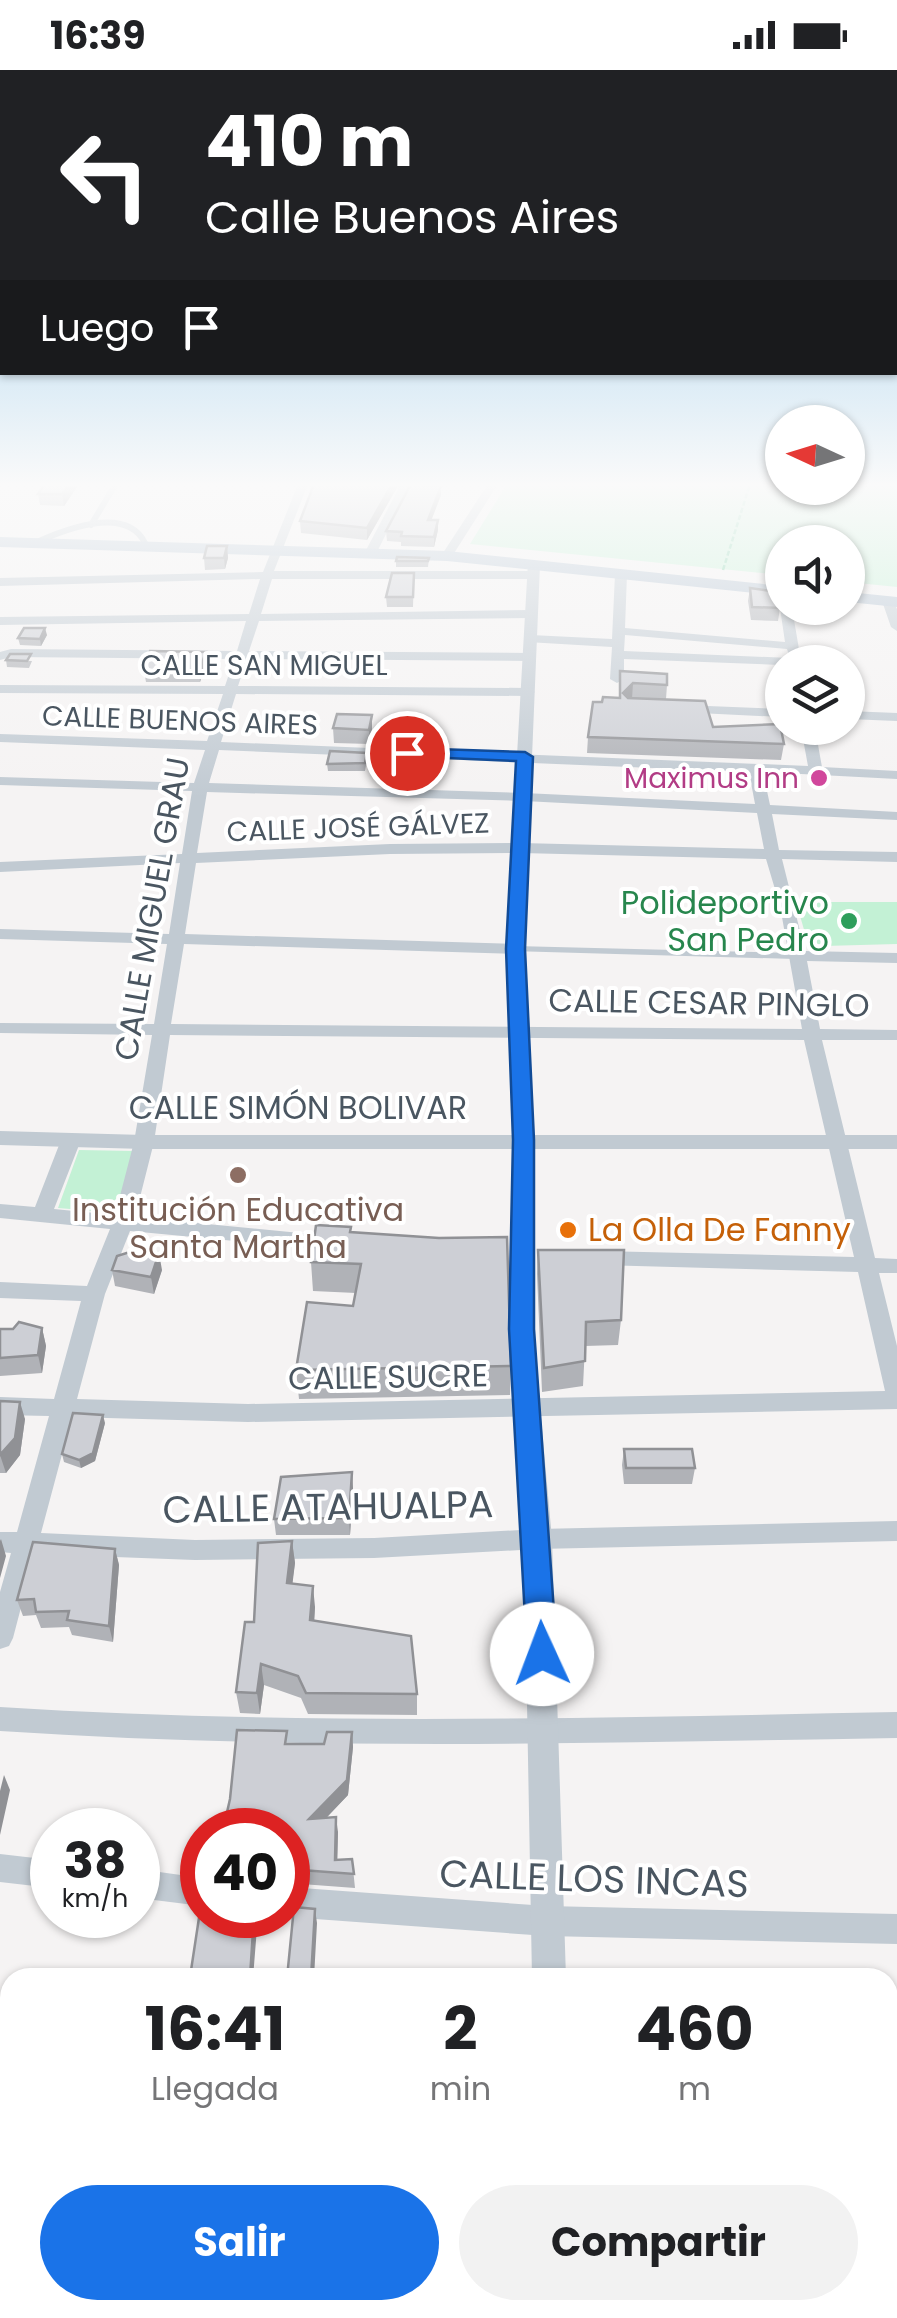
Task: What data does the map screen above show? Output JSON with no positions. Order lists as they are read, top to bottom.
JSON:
{
  "streets": {
    "street": [
      "CALLE SAN MIGUEL",
      "CALLE BUENOS AIRES",
      "CALLE JOSÉ GÁLVEZ",
      "CALLE MIGUEL GRAU",
      "CALLE CESAR PINGLO",
      "CALLE SIMÓN BOLIVAR",
      "CALLE SUCRE",
      "CALLE ATAHUALPA",
      "CALLE LOS INCAS"
    ]
  },
  "crossings": [
    ["CALLE SAN MIGUEL", "CALLE MIGUEL GRAU"],
    ["CALLE BUENOS AIRES", "CALLE MIGUEL GRAU"],
    ["CALLE JOSÉ GÁLVEZ", "CALLE MIGUEL GRAU"],
    ["CALLE MIGUEL GRAU", "CALLE CESAR PINGLO"],
    ["CALLE MIGUEL GRAU", "CALLE SIMÓN BOLIVAR"],
    ["CALLE MIGUEL GRAU", "CALLE SUCRE"],
    ["CALLE MIGUEL GRAU", "CALLE ATAHUALPA"]
  ],
  "places": [
    "Maximus Inn",
    "Polideportivo San Pedro",
    "Institución Educativa Santa Martha",
    "La Olla De Fanny"
  ],
  "north": "left",
  "page": {
    "status": "16:39",
    "turn": ["410 m", "Calle Buenos Aires"],
    "then": "Luego",
    "speed": "38 km/h",
    "limit": "40",
    "eta": [
      "16:41",
      "Llegada",
      "2",
      "min",
      "460",
      "m"
    ],
    "buttons": ["Salir", "Compartir"]
  }
}
